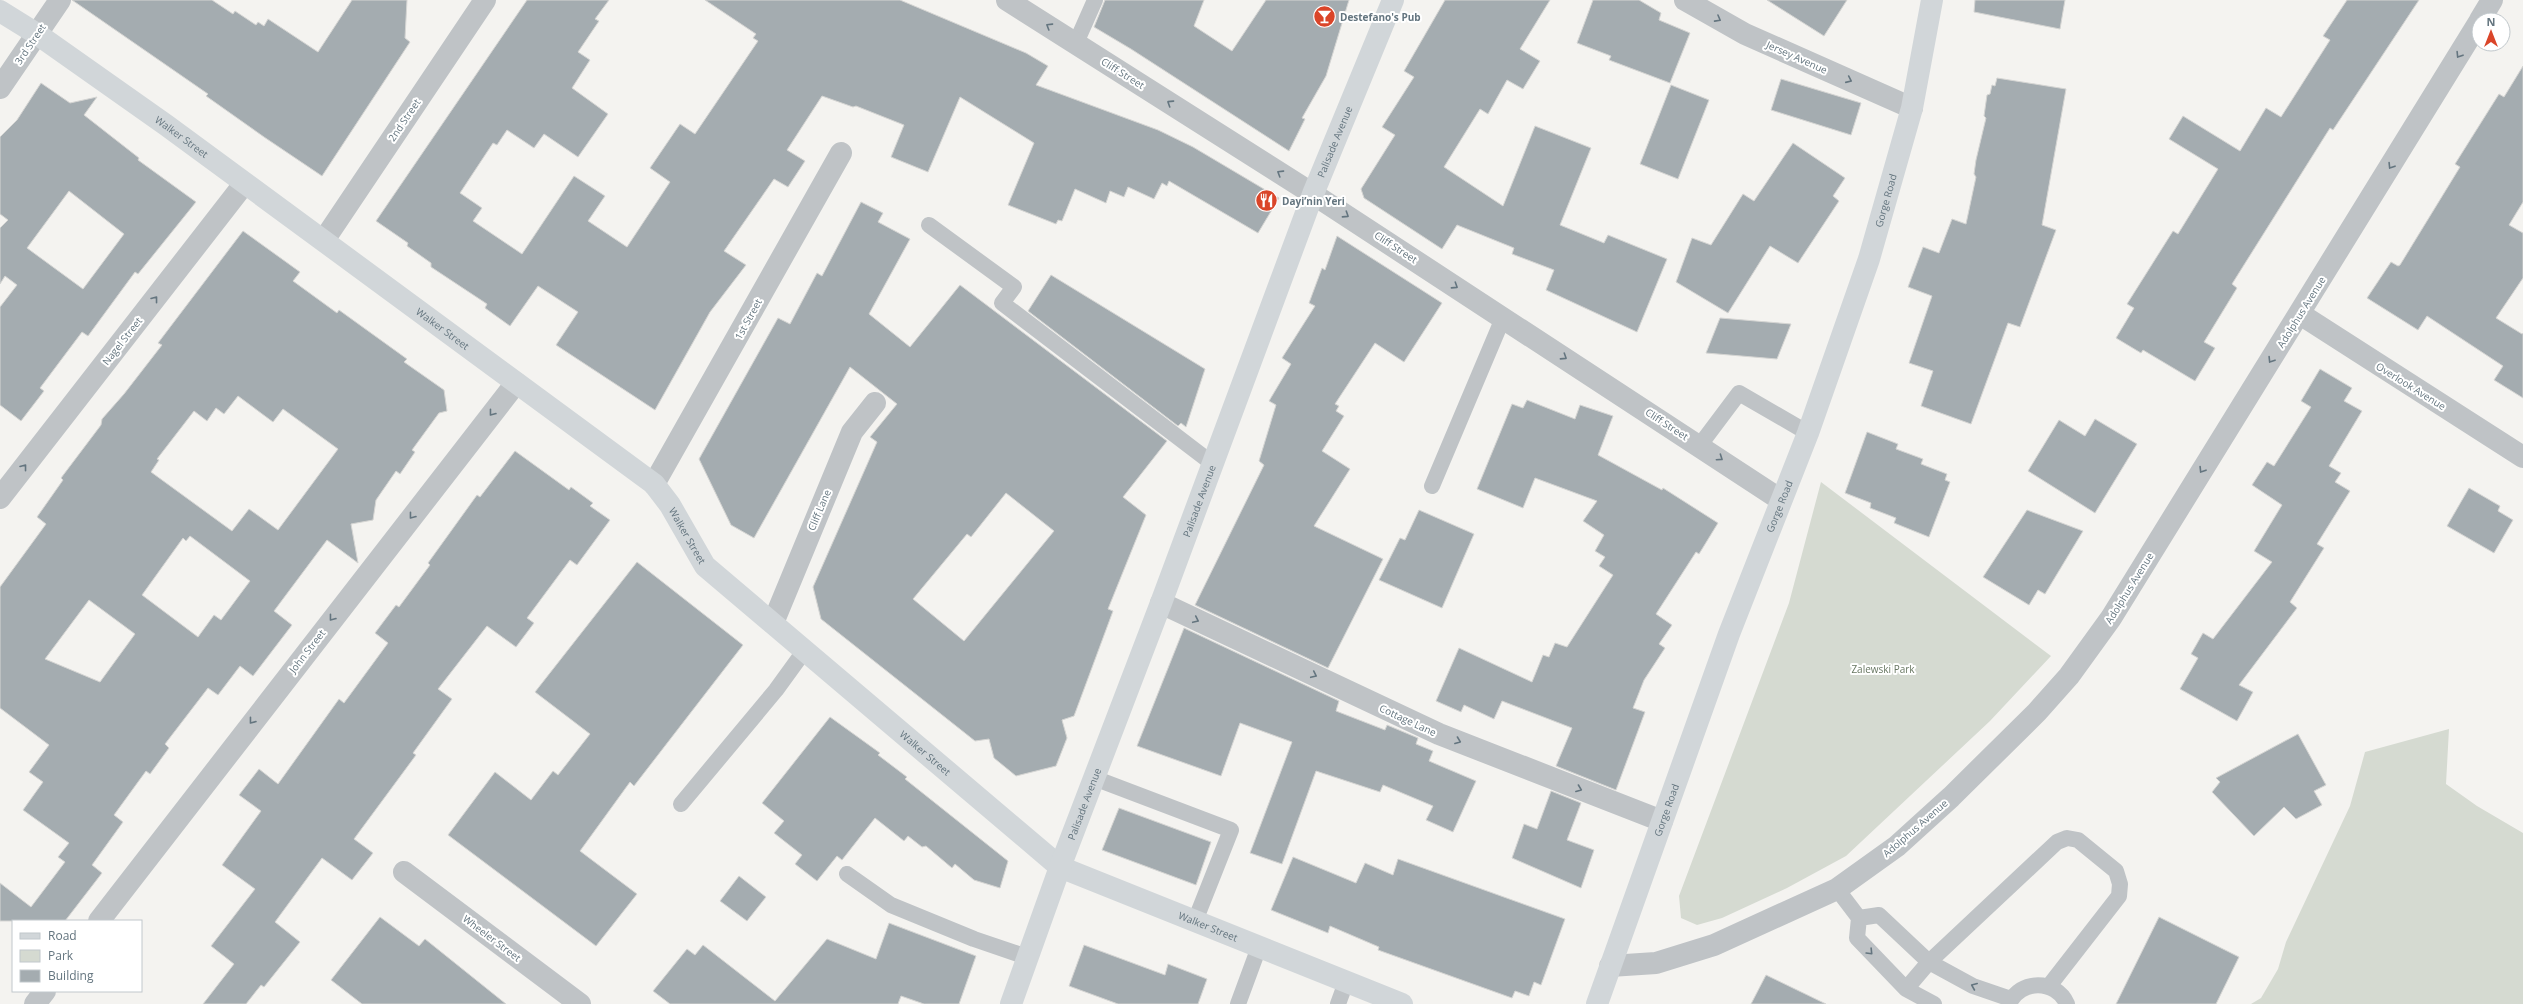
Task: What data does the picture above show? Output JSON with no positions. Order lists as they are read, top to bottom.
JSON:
{
  "streets": {
    "main road": ["Walker Street", "Palisade Avenue", "Gorge Road"],
    "street": [
      "3rd Street",
      "Jersey Avenue",
      "Cliff Street",
      "2nd Street",
      "Adolphus Avenue",
      "1st Street",
      "Nagel Street",
      "Overlook Avenue",
      "Cliff Lane",
      "John Street",
      "Cottage Lane",
      "Wheeler Street"
    ]
  },
  "crossings": [
    ["3rd Street", "Walker Street"],
    ["Jersey Avenue", "Gorge Road"],
    ["Cliff Street", "Palisade Avenue"],
    ["Cliff Street", "Gorge Road"],
    ["2nd Street", "Walker Street"],
    ["Walker Street", "Palisade Avenue"],
    ["Walker Street", "1st Street"],
    ["Walker Street", "Nagel Street"],
    ["Walker Street", "Cliff Lane"],
    ["Walker Street", "John Street"],
    ["Palisade Avenue", "Cottage Lane"],
    ["Gorge Road", "Adolphus Avenue"],
    ["Gorge Road", "Cottage Lane"],
    ["Adolphus Avenue", "Overlook Avenue"]
  ],
  "one_way": [
    "Jersey Avenue",
    "Adolphus Avenue",
    "Nagel Street",
    "John Street",
    "Cottage Lane"
  ],
  "parks": ["Zalewski Park"],
  "places": {
    "bar": ["Destefano's Pub"],
    "restaurant": ["Dayi’nin Yeri"]
  },
  "legend": ["Road", "Park", "Building"],
  "north": "top"
}
